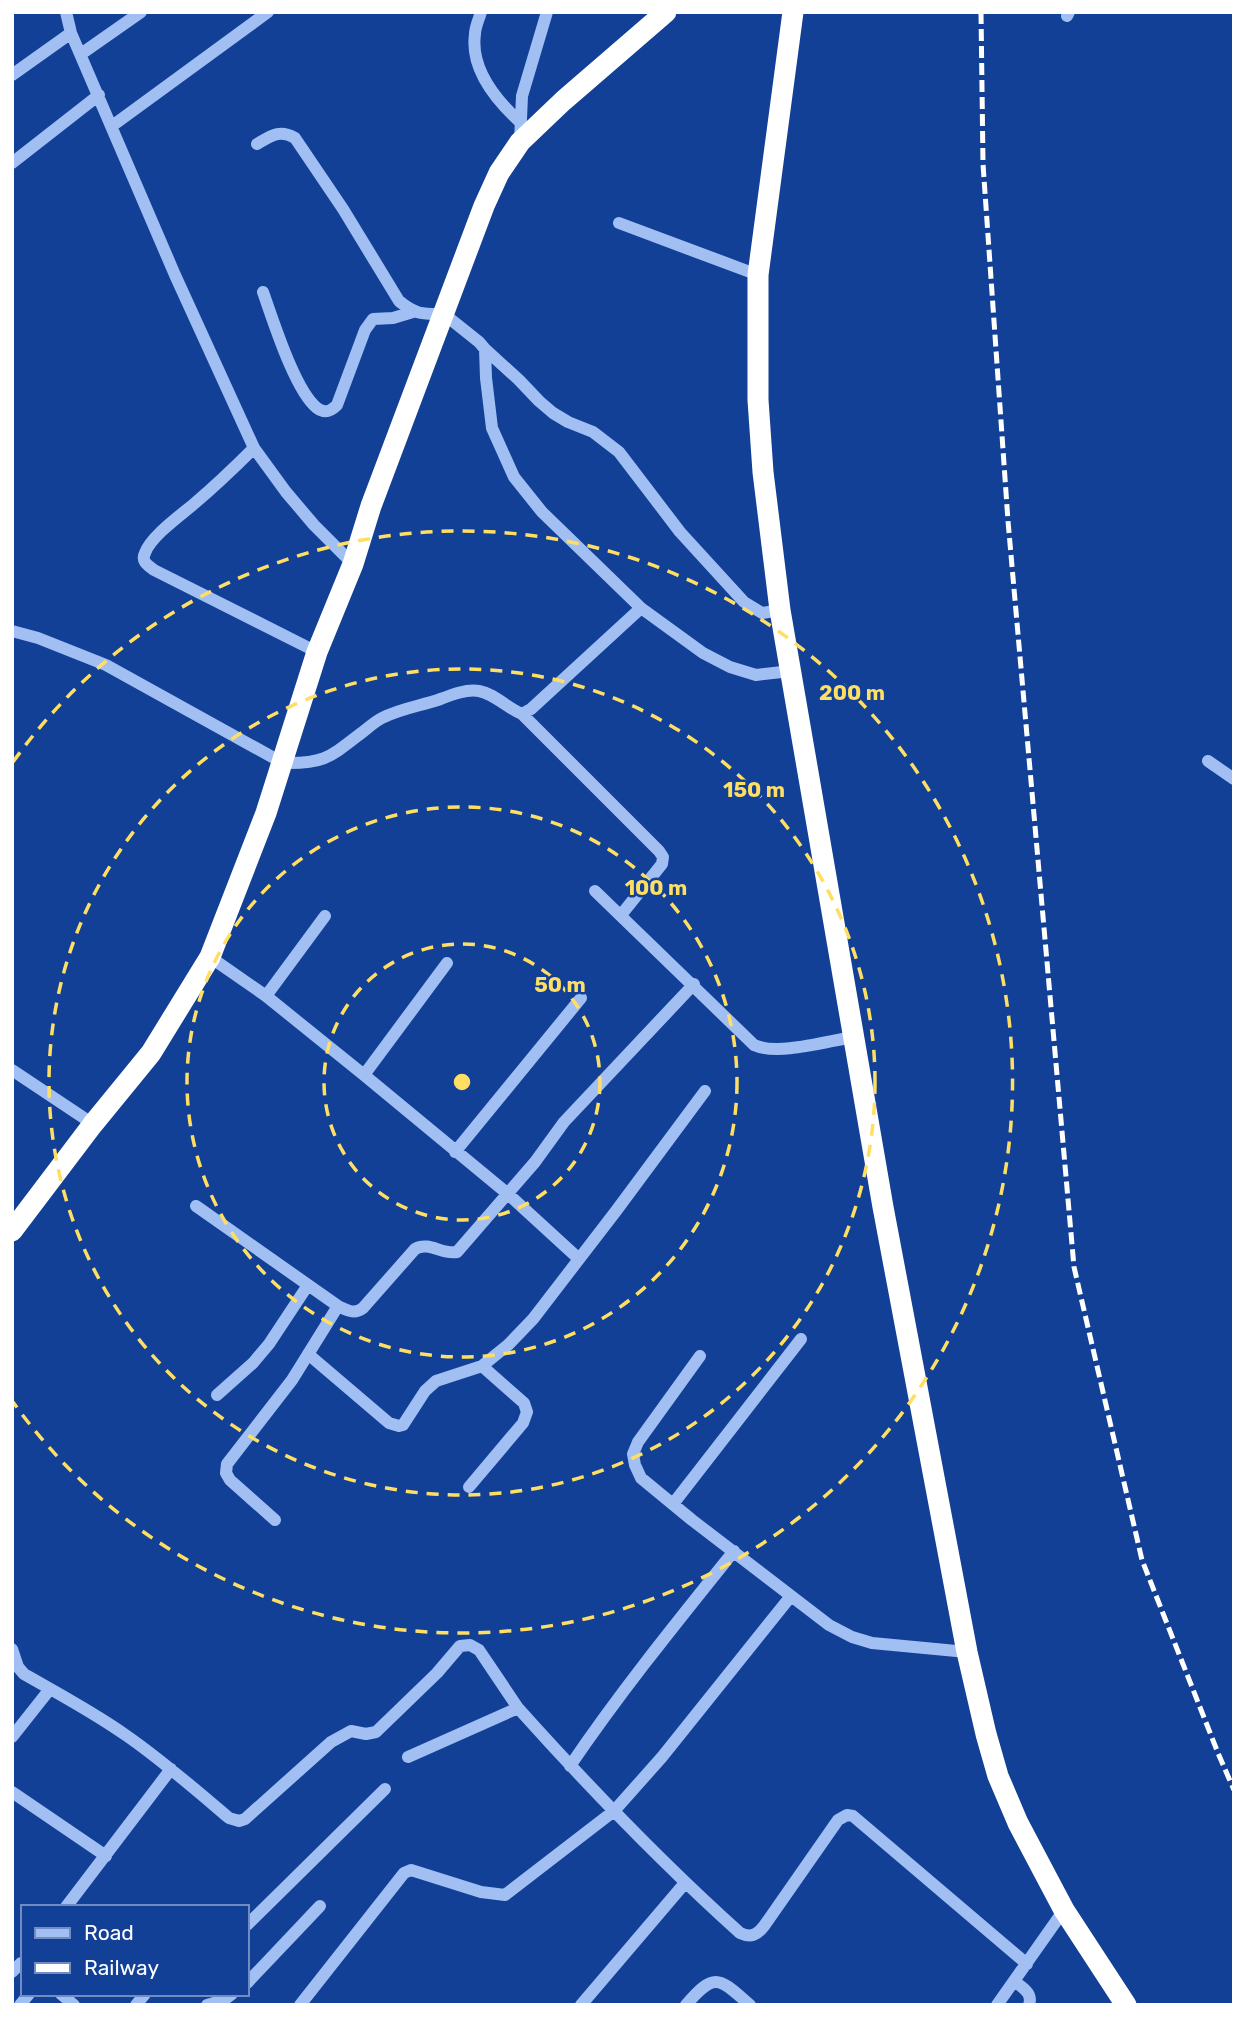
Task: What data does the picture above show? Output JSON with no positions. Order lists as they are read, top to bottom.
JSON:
{
  "legend": ["Road", "Railway"],
  "rings": [
    "200 m",
    "150 m",
    "100 m",
    "50 m"
  ]
}
